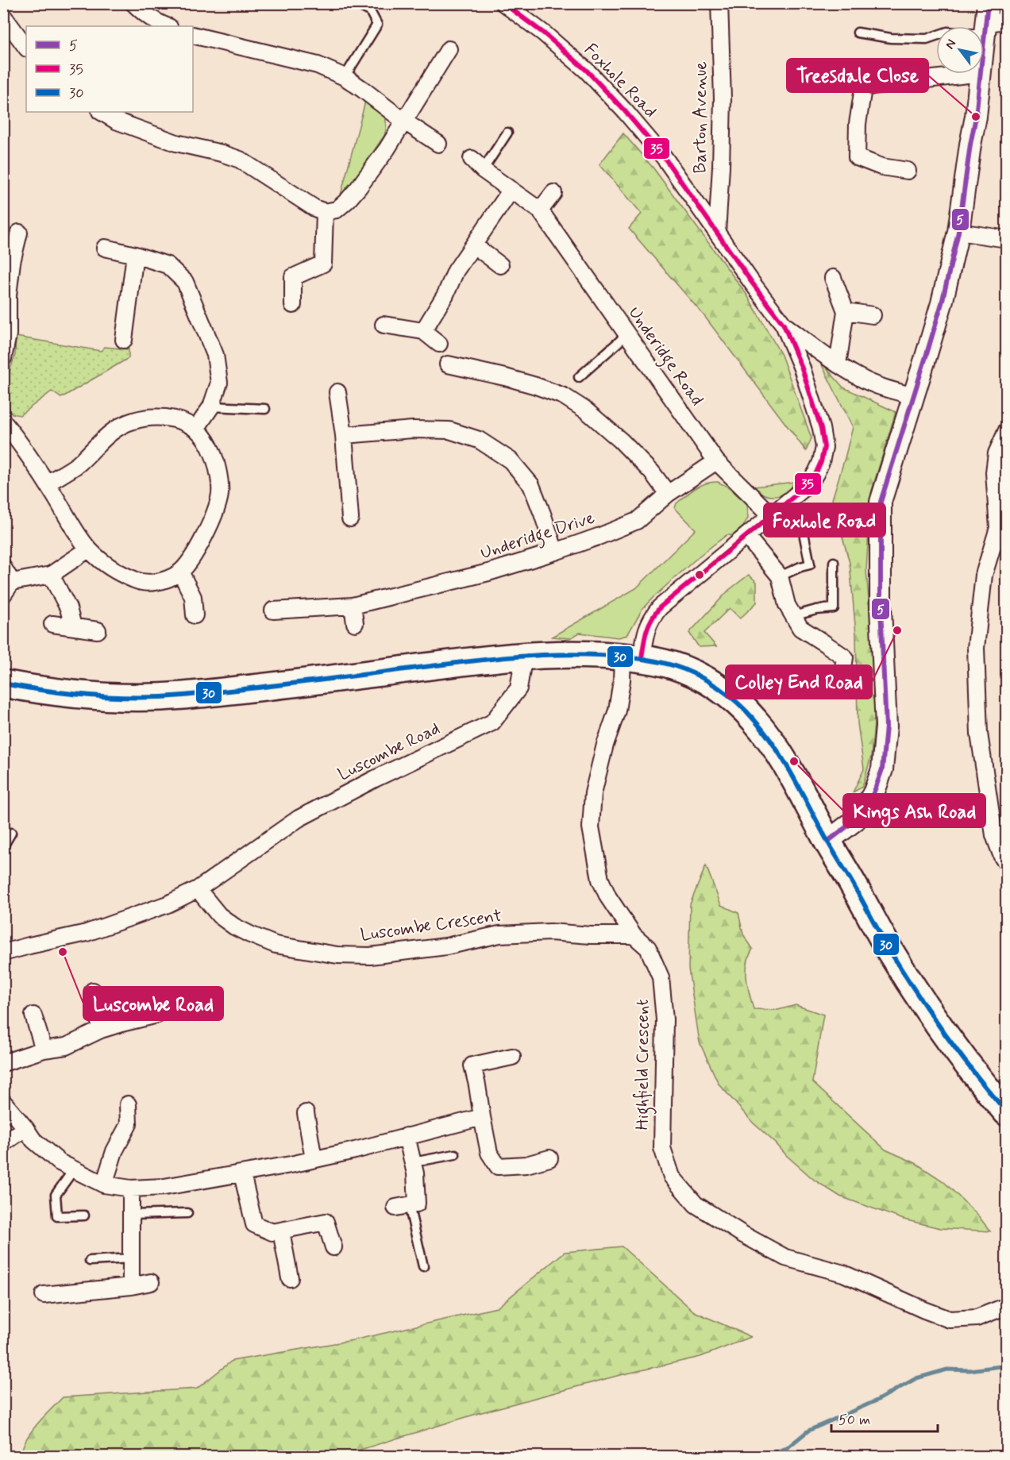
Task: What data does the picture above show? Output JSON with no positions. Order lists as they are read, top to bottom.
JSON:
{
  "streets": {
    "street": [
      "Foxhole Road",
      "Barton Avenue",
      "Underidge Road",
      "Underidge Drive",
      "Luscombe Road",
      "Luscombe Crescent",
      "Highfield Crescent"
    ]
  },
  "crossings": [
    ["Foxhole Road", "Barton Avenue"],
    ["Foxhole Road", "Underidge Road"],
    ["Foxhole Road", "Highfield Crescent"],
    ["Underidge Road", "Underidge Drive"],
    ["Luscombe Road", "Luscombe Crescent"],
    ["Luscombe Crescent", "Highfield Crescent"]
  ],
  "places": [
    "Treesdale Close",
    "Foxhole Road",
    "Colley End Road",
    "Kings Ash Road",
    "Luscombe Road"
  ],
  "lines": ["transit line 5", "transit line 35", "transit line 30"],
  "legend": ["5", "35", "30"],
  "scale_bar": "50 m",
  "north": "top left"
}
